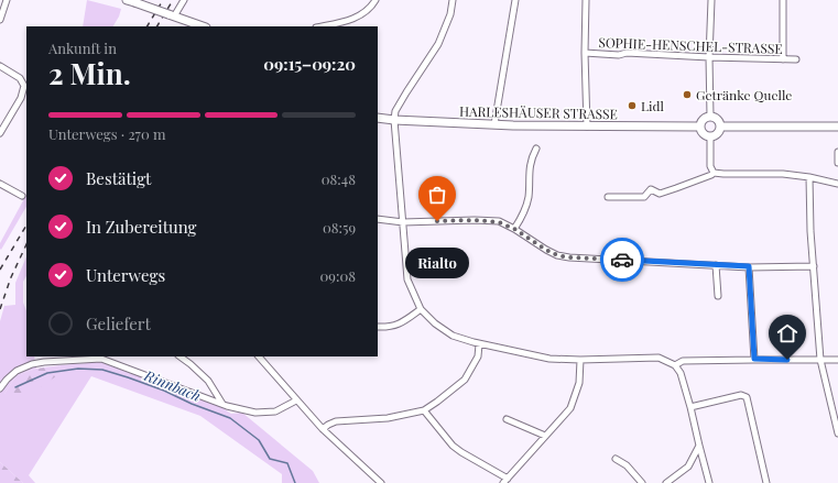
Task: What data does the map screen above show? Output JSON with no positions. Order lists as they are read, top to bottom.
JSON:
{
  "streets": {
    "main road": ["HARLESHÄUSER STRASSE"],
    "street": ["SOPHIE-HENSCHEL-STRASSE"]
  },
  "water": ["Rinnbach"],
  "places": ["Getränke Quelle", "Lidl", "Rialto"],
  "page": {
    "heading": ["2 Min.", "Ankunft in", "09:15–09:20"],
    "bar": "Unterwegs · 270 m",
    "list": [
      ["Bestätigt", "08:48"],
      ["In Zubereitung", "08:59"],
      ["Unterwegs", "09:08"],
      "Geliefert"
    ],
    "bubble": "Rialto"
  }
}
